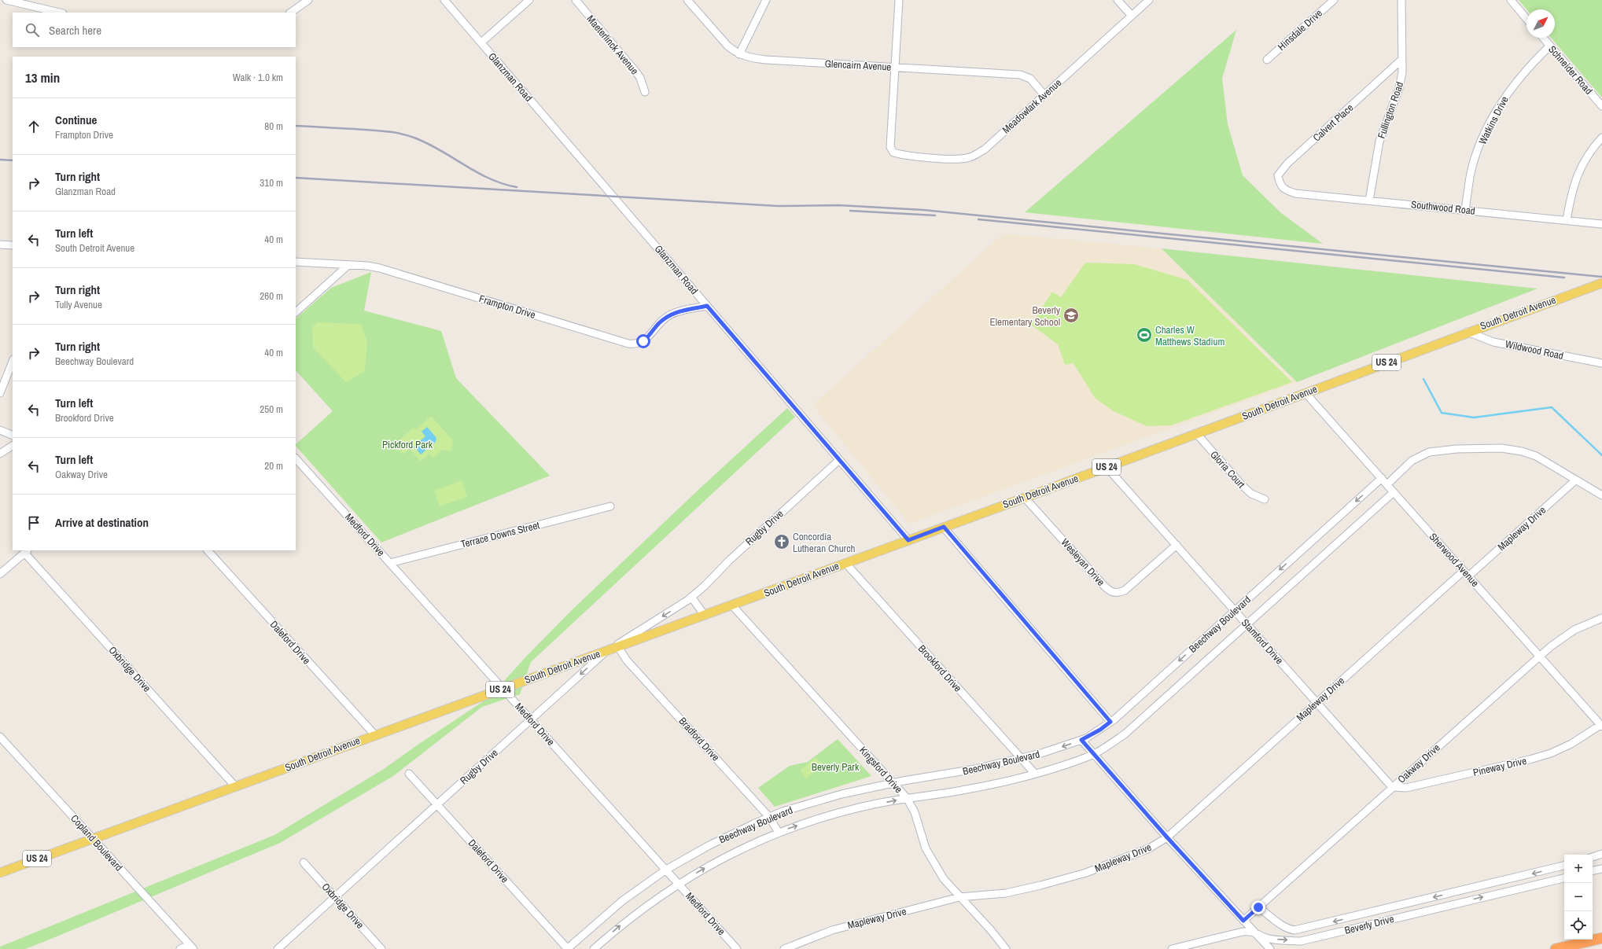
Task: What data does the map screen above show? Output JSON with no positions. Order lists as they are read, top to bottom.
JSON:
{
  "streets": {
    "main road": ["South Detroit Avenue", "US 24"],
    "street": [
      "Hinsdale Drive",
      "Maeterlinck Avenue",
      "Glencairn Avenue",
      "Schneider Road",
      "Glanzman Road",
      "Meadowlark Avenue",
      "Fullington Road",
      "Watkins Drive",
      "Calvert Place",
      "Southwood Road",
      "Frampton Drive",
      "Wildwood Road",
      "Gloria Court",
      "Rugby Drive",
      "Mapleway Drive",
      "Medford Drive",
      "Terrace Downs Street",
      "Sherwood Avenue",
      "Wesleyan Drive",
      "Beechway Boulevard",
      "Stamford Drive",
      "Daleford Drive",
      "Brookford Drive",
      "Oxbridge Drive",
      "Bradford Drive",
      "Oakway Drive",
      "Pineway Drive",
      "Kingsford Drive",
      "Copland Boulevard",
      "Beverly Drive"
    ]
  },
  "crossings": [
    ["Glencairn Avenue", "Meadowlark Avenue"],
    ["Schneider Road", "Watkins Drive"],
    ["Glanzman Road", "Frampton Drive"],
    ["Glanzman Road", "South Detroit Avenue"],
    ["Glanzman Road", "Rugby Drive"],
    ["Fullington Road", "Calvert Place"],
    ["Fullington Road", "Southwood Road"],
    ["Watkins Drive", "Southwood Road"],
    ["Calvert Place", "Southwood Road"],
    ["South Detroit Avenue", "Wildwood Road"],
    ["South Detroit Avenue", "Gloria Court"],
    ["South Detroit Avenue", "Rugby Drive"],
    ["South Detroit Avenue", "Medford Drive"],
    ["South Detroit Avenue", "Sherwood Avenue"],
    ["South Detroit Avenue", "Wesleyan Drive"],
    ["South Detroit Avenue", "Stamford Drive"],
    ["South Detroit Avenue", "Daleford Drive"],
    ["South Detroit Avenue", "Brookford Drive"],
    ["South Detroit Avenue", "Oxbridge Drive"],
    ["South Detroit Avenue", "Bradford Drive"],
    ["South Detroit Avenue", "Kingsford Drive"],
    ["South Detroit Avenue", "Copland Boulevard"],
    ["Rugby Drive", "Medford Drive"],
    ["Rugby Drive", "Daleford Drive"],
    ["Rugby Drive", "Oxbridge Drive"],
    ["Mapleway Drive", "Sherwood Avenue"],
    ["Mapleway Drive", "Stamford Drive"],
    ["Mapleway Drive", "Kingsford Drive"],
    ["Medford Drive", "Terrace Downs Street"],
    ["Medford Drive", "Beechway Boulevard"],
    ["Sherwood Avenue", "Beechway Boulevard"],
    ["Sherwood Avenue", "Oakway Drive"],
    ["Sherwood Avenue", "Pineway Drive"],
    ["Wesleyan Drive", "Stamford Drive"],
    ["Beechway Boulevard", "Stamford Drive"],
    ["Beechway Boulevard", "Daleford Drive"],
    ["Beechway Boulevard", "Brookford Drive"],
    ["Beechway Boulevard", "Bradford Drive"],
    ["Beechway Boulevard", "Kingsford Drive"],
    ["Stamford Drive", "Oakway Drive"],
    ["Stamford Drive", "Pineway Drive"],
    ["Oakway Drive", "Pineway Drive"],
    ["Oakway Drive", "Beverly Drive"]
  ],
  "parks": ["Pickford Park", "Beverly Park"],
  "places": {
    "school or university": ["Beverly Elementary School"],
    "sports": ["Charles W Matthews Stadium"],
    "church": ["Concordia Lutheran Church"]
  },
  "north": "top right",
  "page": {
    "search": "Search here",
    "heading": ["13 min", "Walk · 1.0 km"],
    "list": [
      ["Continue", "Frampton Drive", "80 m"],
      ["Turn right", "Glanzman Road", "310 m"],
      ["Turn left", "South Detroit Avenue", "40 m"],
      ["Turn right", "Tully Avenue", "260 m"],
      ["Turn right", "Beechway Boulevard", "40 m"],
      ["Turn left", "Brookford Drive", "250 m"],
      ["Turn left", "Oakway Drive", "20 m"],
      "Arrive at destination"
    ],
    "map_buttons": ["+", "−"]
  }
}
